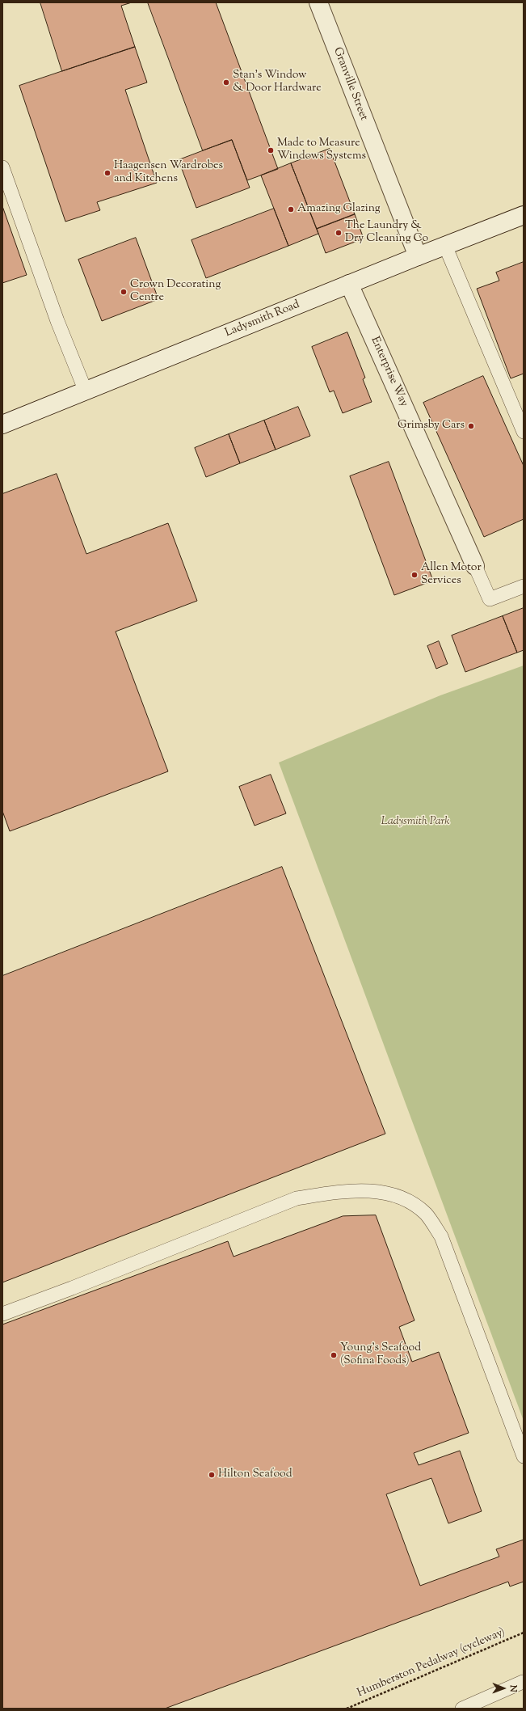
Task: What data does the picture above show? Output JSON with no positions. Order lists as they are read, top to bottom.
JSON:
{
  "streets": {
    "street": ["Granville Street", "Ladysmith Road", "Enterprise Way"],
    "path": ["Humberston Pedalway (cycleway)"]
  },
  "crossings": [
    ["Granville Street", "Ladysmith Road"],
    ["Ladysmith Road", "Enterprise Way"]
  ],
  "parks": ["Ladysmith Park"],
  "places": [
    "Stan's Window & Door Hardware",
    "Made to Measure Windows Systems",
    "Haagensen Wardrobes and Kitchens",
    "Amazing Glazing",
    "The Laundry & Dry Cleaning Co",
    "Crown Decorating Centre",
    "Grimsby Cars",
    "Allen Motor Services",
    "Young's Seafood (Sofina Foods)",
    "Hilton Seafood"
  ],
  "north": "right"
}
